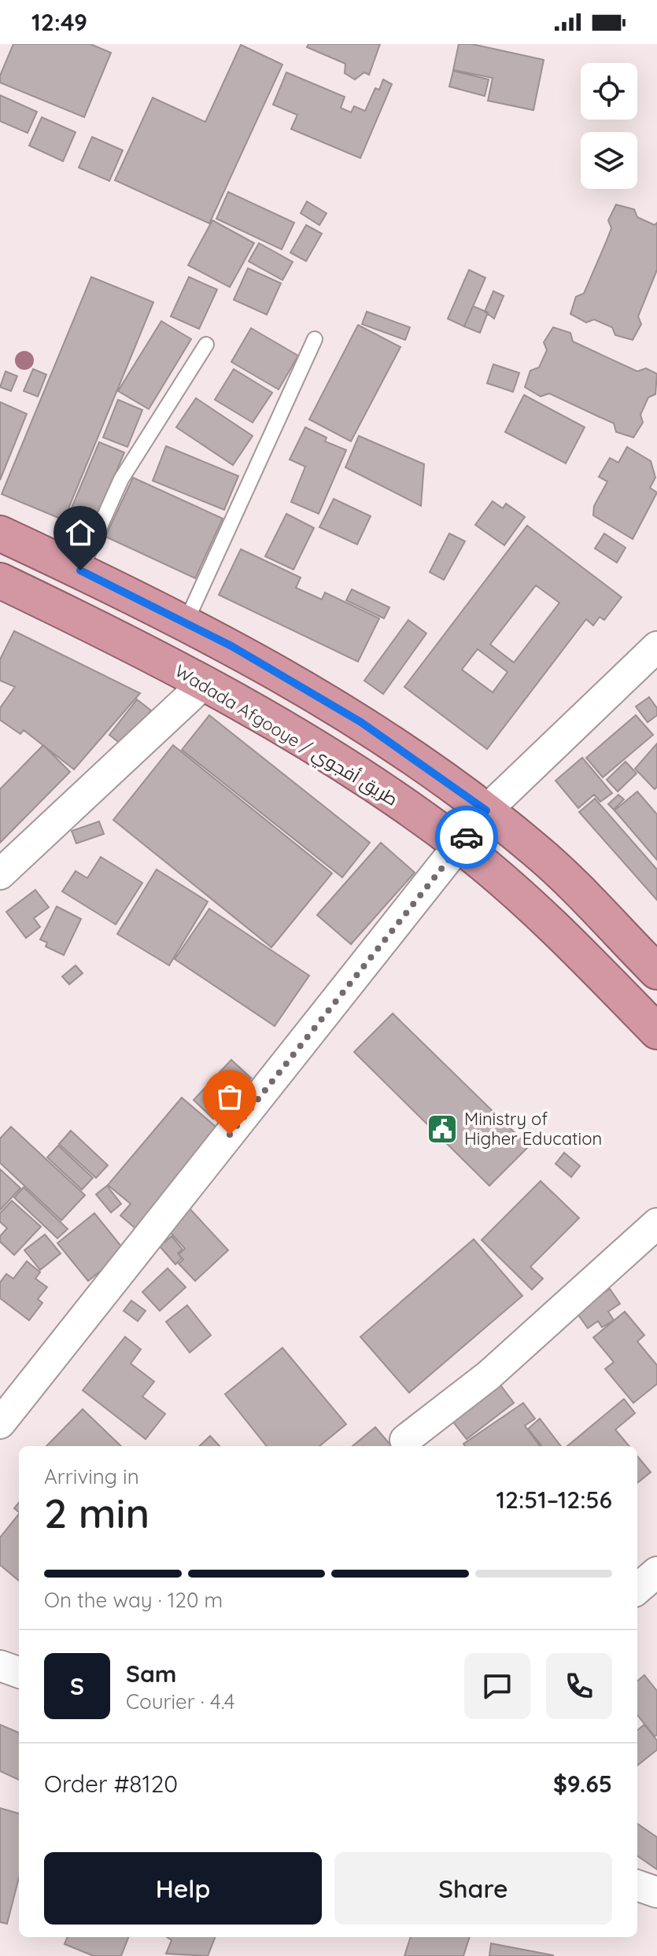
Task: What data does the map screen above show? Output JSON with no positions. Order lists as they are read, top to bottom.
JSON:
{
  "streets": {
    "highway": ["Wadada Afgooye / طريق أفجوي"]
  },
  "places": {
    "public building": ["Ministry of Higher Education"]
  },
  "page": {
    "status": "12:49",
    "heading": ["2 min", "Arriving in", "12:51–12:56"],
    "panel": [
      "Sam",
      "Courier · 4.4",
      "Order #8120",
      "$9.65"
    ],
    "bar": "On the way · 120 m",
    "round": "S",
    "buttons": ["Help", "Share"]
  }
}
